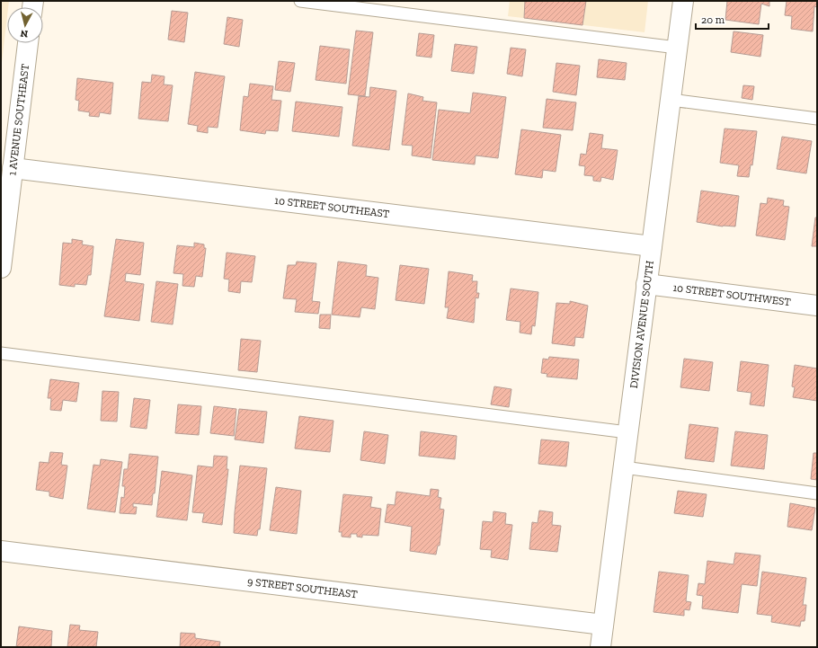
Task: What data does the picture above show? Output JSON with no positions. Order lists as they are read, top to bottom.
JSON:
{
  "streets": {
    "street": [
      "1 AVENUE SOUTHEAST",
      "10 STREET SOUTHEAST",
      "10 STREET SOUTHWEST",
      "DIVISION AVENUE SOUTH",
      "9 STREET SOUTHEAST"
    ]
  },
  "crossings": [
    ["1 AVENUE SOUTHEAST", "10 STREET SOUTHEAST"],
    ["10 STREET SOUTHEAST", "DIVISION AVENUE SOUTH"],
    ["10 STREET SOUTHWEST", "DIVISION AVENUE SOUTH"],
    ["DIVISION AVENUE SOUTH", "9 STREET SOUTHEAST"]
  ],
  "scale_bar": "20 m",
  "north": "bottom"
}
